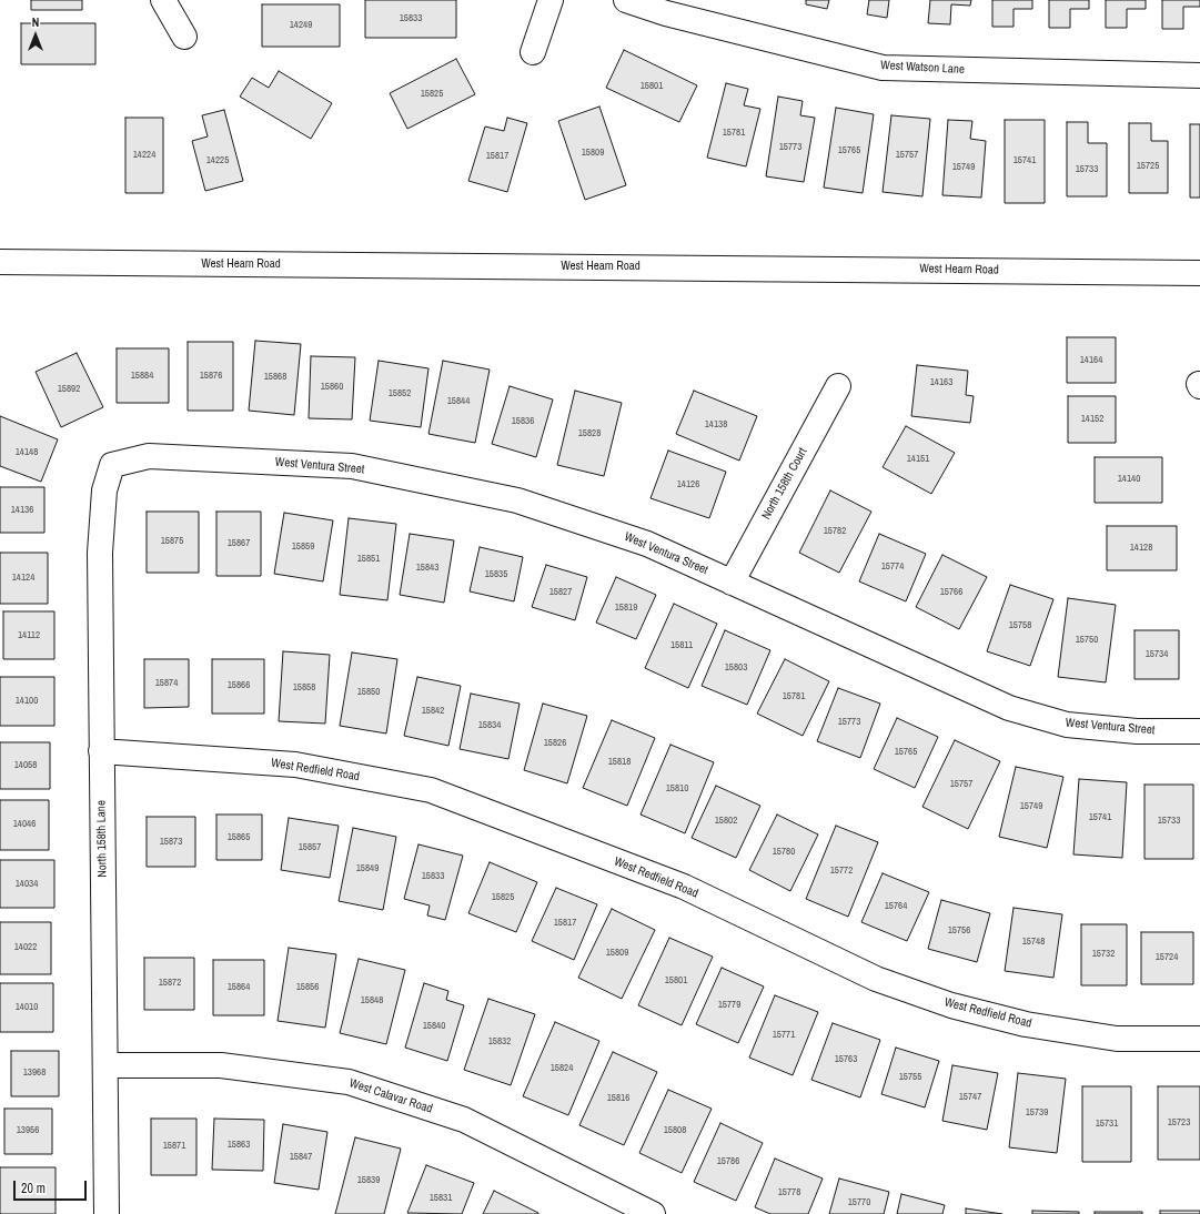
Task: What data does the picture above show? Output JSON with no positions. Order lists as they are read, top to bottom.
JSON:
{
  "streets": {
    "street": [
      "West Watson Lane",
      "West Hearn Road",
      "West Ventura Street",
      "North 158th Court",
      "West Redfield Road",
      "North 158th Lane",
      "West Calavar Road"
    ]
  },
  "crossings": [
    ["West Ventura Street", "North 158th Court"],
    ["West Ventura Street", "North 158th Lane"],
    ["West Redfield Road", "North 158th Lane"],
    ["North 158th Lane", "West Calavar Road"]
  ],
  "house_numbers": [
    "15833",
    "14249",
    "15801",
    "15825",
    "15781",
    "15773",
    "15765",
    "15809",
    "14224",
    "15757",
    "15817",
    "14225",
    "15741",
    "15725",
    "15749",
    "15733",
    "14164",
    "15884",
    "15876",
    "15868",
    "14163",
    "15860",
    "15892",
    "15852",
    "15844",
    "14152",
    "15836",
    "14138",
    "15828",
    "14148",
    "14151",
    "14140",
    "14126",
    "14136",
    "15782",
    "15875",
    "15867",
    "15859",
    "14128",
    "15851",
    "15774",
    "15843",
    "15835",
    "14124",
    "15827",
    "15766",
    "15819",
    "15758",
    "14112",
    "15750",
    "15811",
    "15734",
    "15803",
    "15874",
    "15866",
    "15858",
    "15850",
    "15781",
    "14100",
    "15842",
    "15773",
    "15834",
    "15826",
    "15765",
    "15818",
    "14058",
    "15757",
    "15810",
    "15749",
    "15741",
    "15802",
    "15733",
    "14046",
    "15865",
    "15873",
    "15857",
    "15780",
    "15849",
    "15772",
    "15833",
    "14034",
    "15825",
    "15764",
    "15817",
    "15756",
    "15748",
    "14022",
    "15809",
    "15732",
    "15724",
    "15801",
    "15872",
    "15864",
    "15856",
    "15848",
    "15779",
    "14010",
    "15840",
    "15771",
    "15832",
    "15763",
    "15824",
    "13968",
    "15755",
    "15747",
    "15816",
    "15739",
    "15723",
    "15731",
    "13956",
    "15808",
    "15863",
    "15871",
    "15847",
    "15786",
    "15839",
    "15778",
    "15831",
    "15770"
  ],
  "scale_bar": "20 m",
  "north": "top"
}
